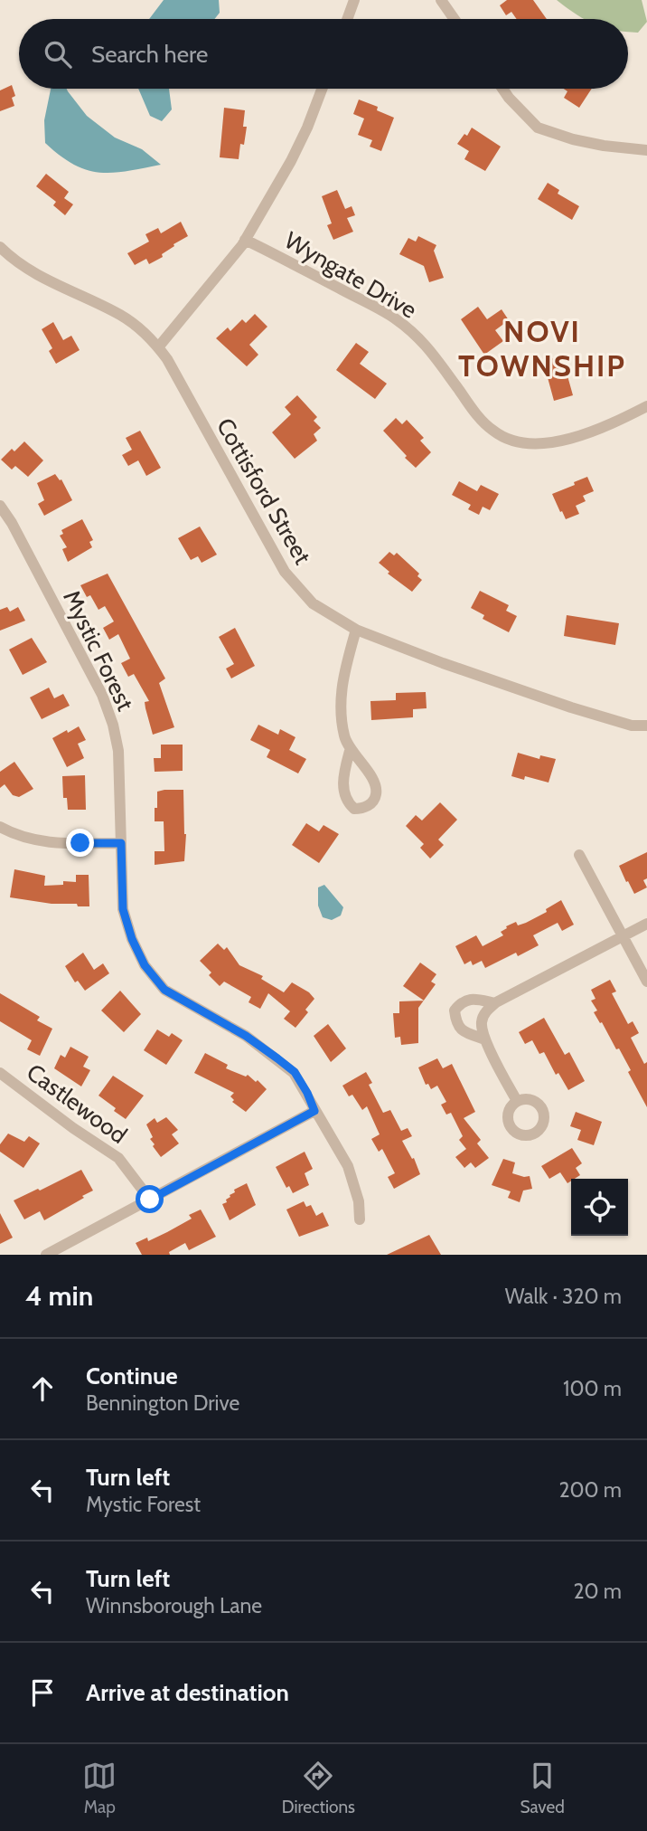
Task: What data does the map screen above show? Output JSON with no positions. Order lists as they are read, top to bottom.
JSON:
{
  "streets": {
    "street": [
      "Wyngate Drive",
      "Cottisford Street",
      "Mystic Forest",
      "Castlewood"
    ]
  },
  "districts": ["NOVI TOWNSHIP"],
  "page": {
    "search": "Search here",
    "heading": ["4 min", "Walk · 320 m"],
    "list": [
      ["Continue", "Bennington Drive", "100 m"],
      ["Turn left", "Mystic Forest", "200 m"],
      ["Turn left", "Winnsborough Lane", "20 m"],
      "Arrive at destination"
    ],
    "nav": ["Map", "Directions", "Saved"]
  }
}
